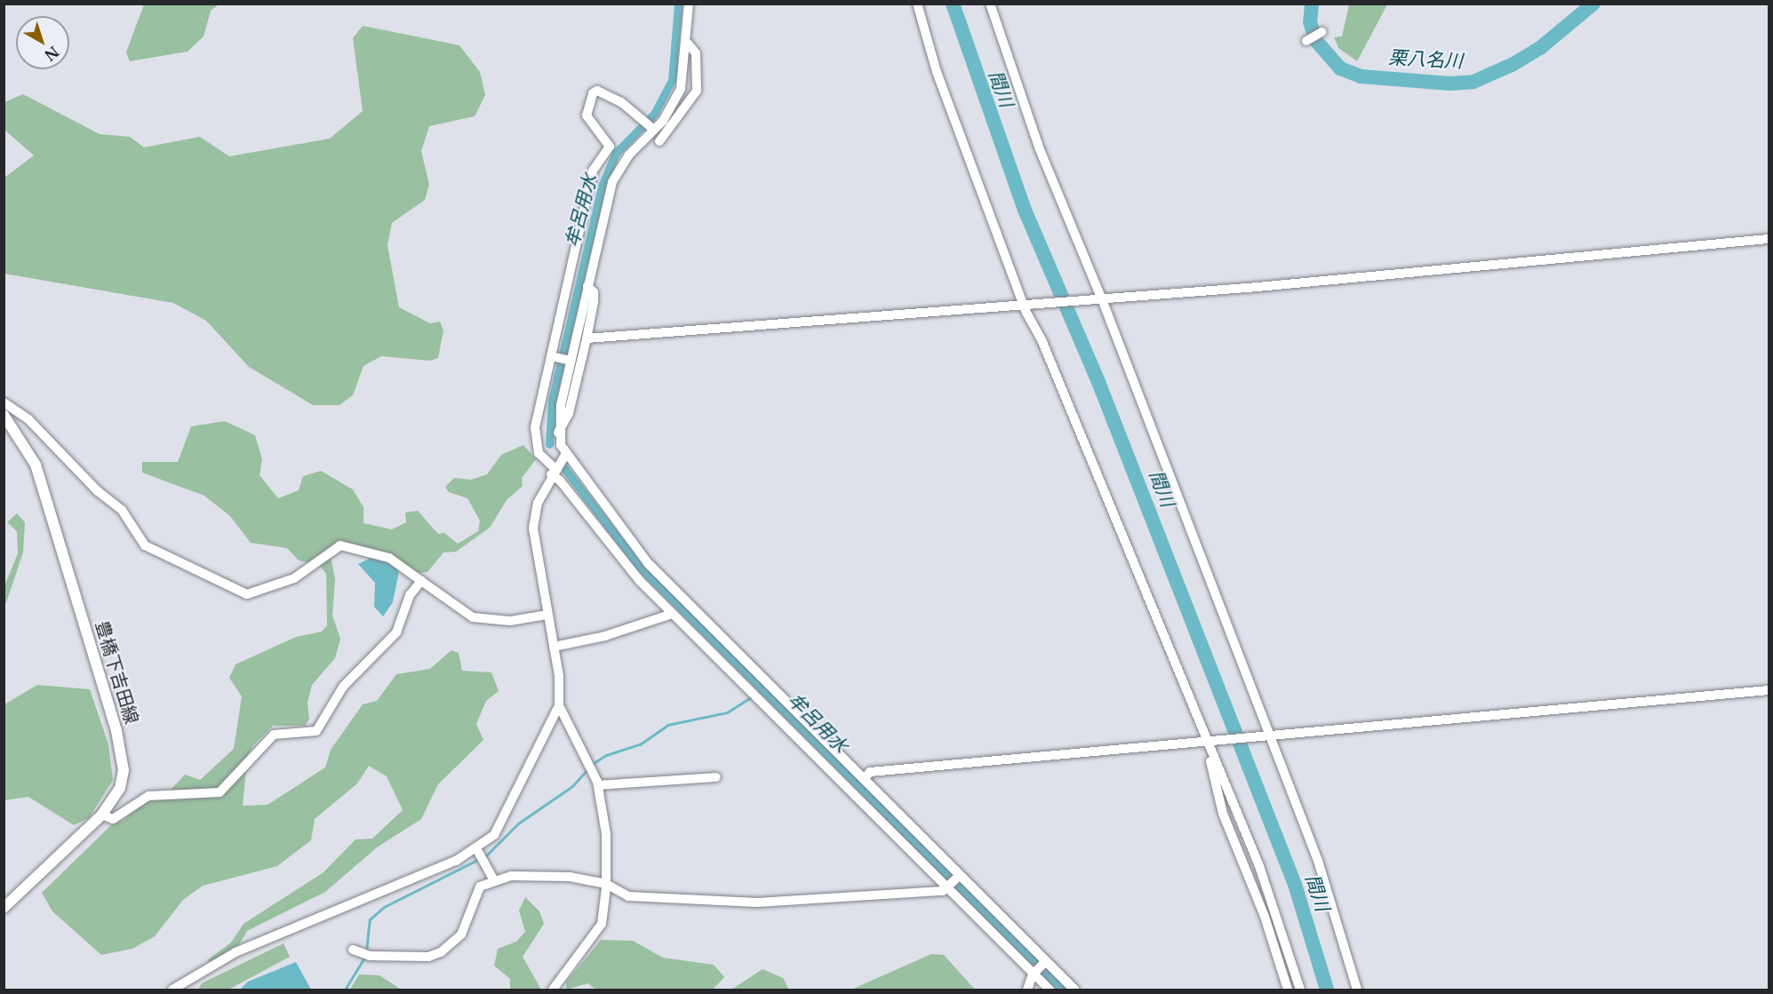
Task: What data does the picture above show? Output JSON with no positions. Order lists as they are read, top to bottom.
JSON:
{
  "streets": {
    "main road": ["豊橋下吉田線"]
  },
  "water": ["栗八名川", "間川", "牟呂用水"],
  "north": "bottom right"
}
